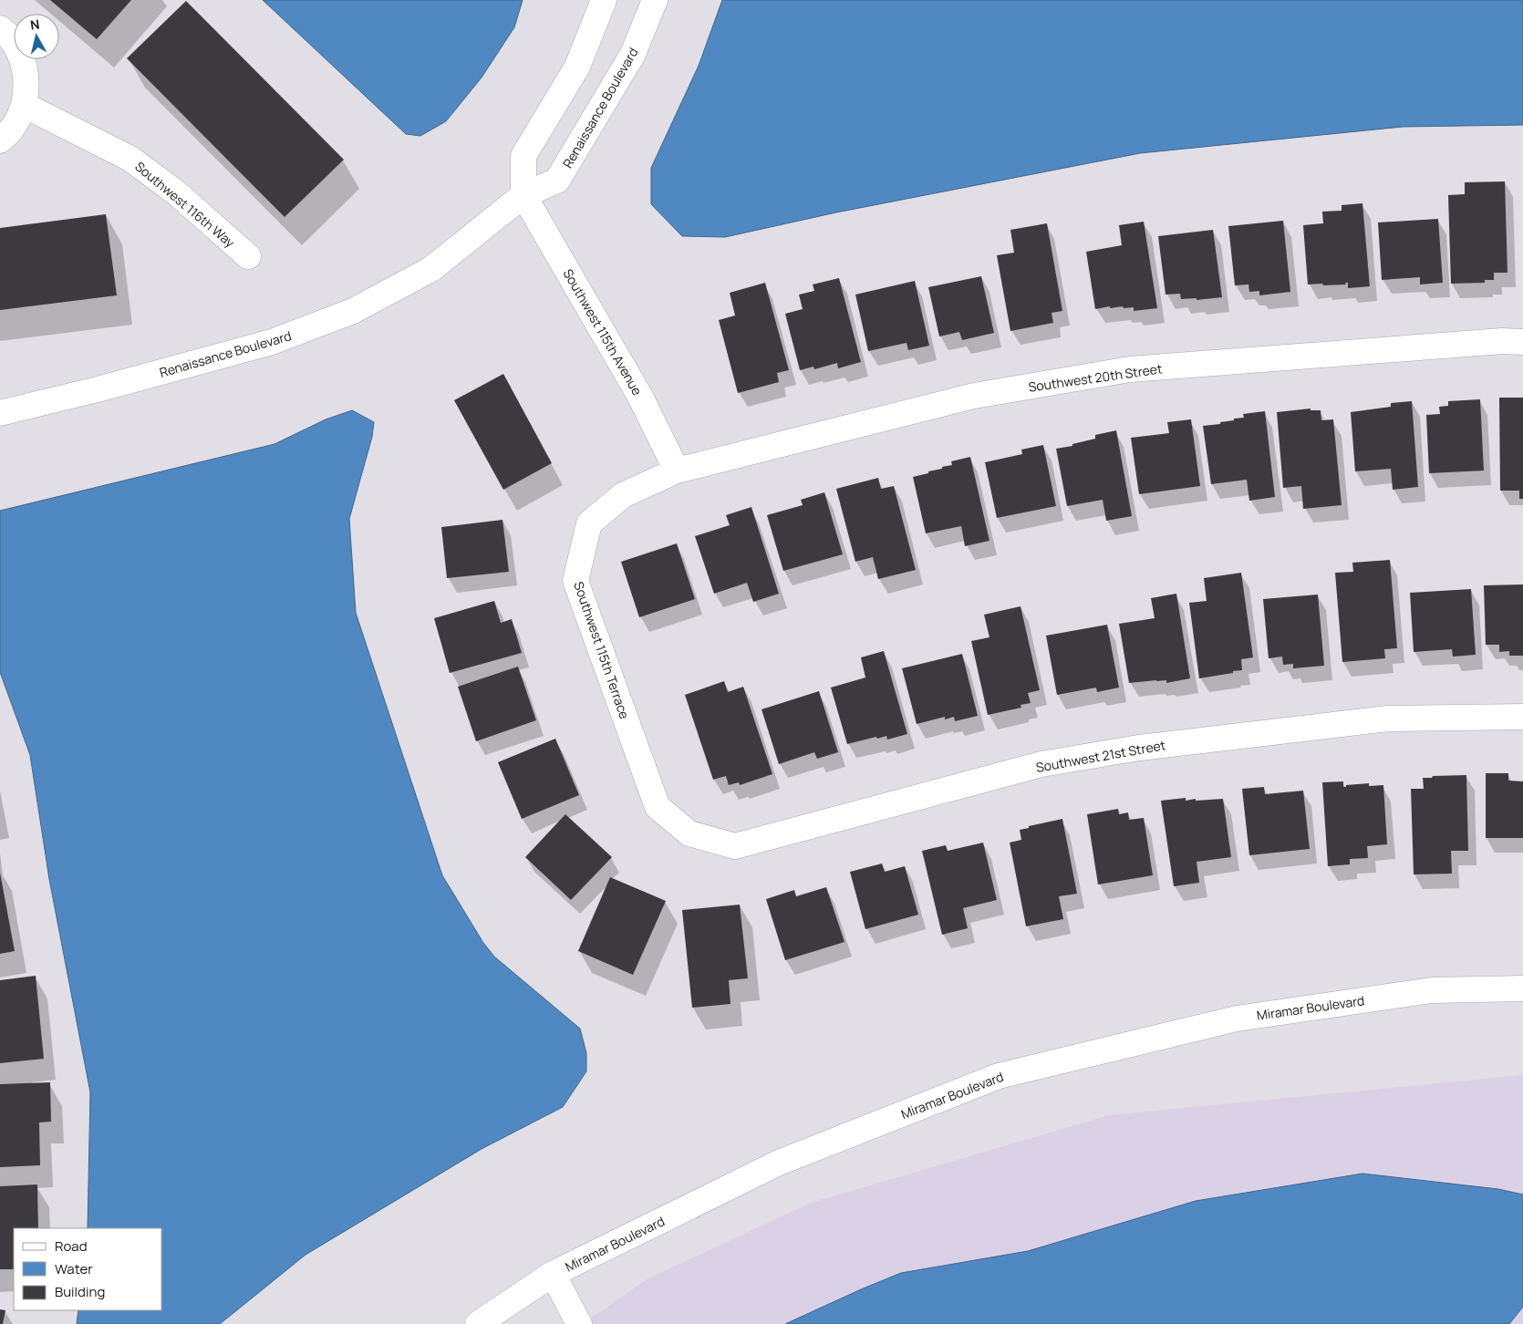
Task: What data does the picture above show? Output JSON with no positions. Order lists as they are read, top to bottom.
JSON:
{
  "streets": {
    "street": [
      "Renaissance Boulevard",
      "Southwest 116th Way",
      "Southwest 115th Avenue",
      "Southwest 20th Street",
      "Southwest 115th Terrace",
      "Southwest 21st Street",
      "Miramar Boulevard"
    ]
  },
  "crossings": [
    ["Renaissance Boulevard", "Southwest 115th Avenue"],
    ["Southwest 115th Avenue", "Southwest 20th Street"],
    ["Southwest 115th Avenue", "Southwest 115th Terrace"],
    ["Southwest 20th Street", "Southwest 115th Terrace"],
    ["Southwest 115th Terrace", "Southwest 21st Street"]
  ],
  "legend": ["Road", "Water", "Building"],
  "north": "top"
}
